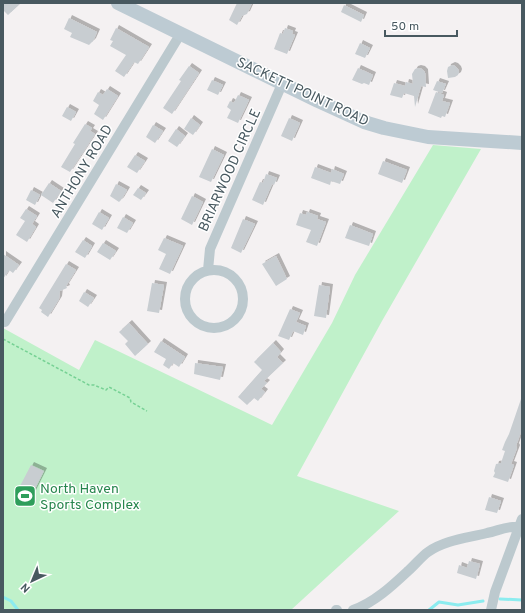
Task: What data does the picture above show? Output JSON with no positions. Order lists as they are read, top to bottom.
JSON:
{
  "streets": {
    "street": ["SACKETT POINT ROAD", "BRIARWOOD CIRCLE", "ANTHONY ROAD"]
  },
  "crossings": [
    ["SACKETT POINT ROAD", "BRIARWOOD CIRCLE"],
    ["SACKETT POINT ROAD", "ANTHONY ROAD"]
  ],
  "places": {
    "sports": ["North Haven Sports Complex"]
  },
  "scale_bar": "50 m",
  "north": "bottom left"
}
